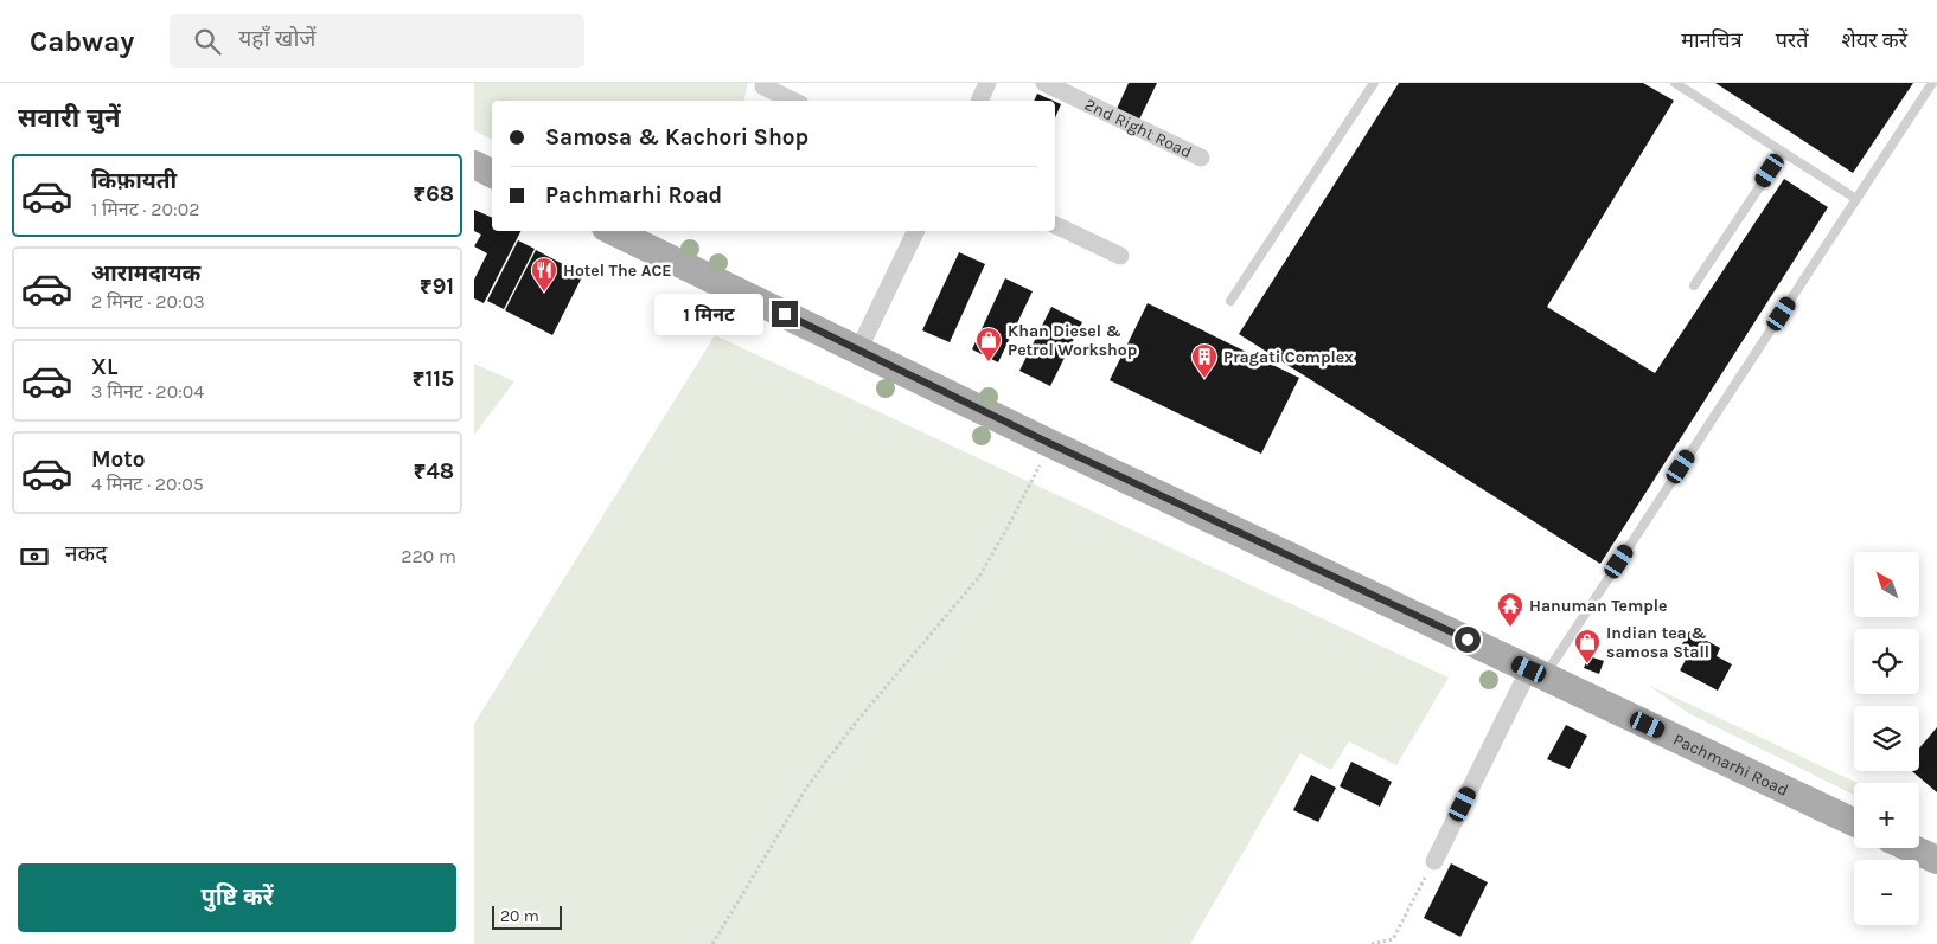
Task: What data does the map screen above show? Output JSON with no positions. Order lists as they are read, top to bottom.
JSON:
{
  "streets": {
    "main road": ["Pachmarhi Road"],
    "street": ["2nd Right Road"]
  },
  "places": {
    "restaurant": ["Hotel The ACE"],
    "shop": ["Khan Diesel & Petrol Workshop", "Indian tea & samosa Stall"],
    "building": ["Pragati Complex"],
    "temple": ["Hanuman Temple"]
  },
  "scale_bar": "20 m",
  "north": "top left",
  "page": {
    "header": "Cabway",
    "search": "यहाँ खोजें",
    "nav": ["मानचित्र", "परतें", "शेयर करें"],
    "heading": "सवारी चुनें",
    "banner": ["Samosa & Kachori Shop", "Pachmarhi Road"],
    "list": [
      {
        "name": "किफ़ायती",
        "note": "1 मिनट · 20:02",
        "value": "₹68"
      },
      {
        "name": "आरामदायक",
        "note": "2 मिनट · 20:03",
        "value": "₹91"
      },
      {
        "name": "XL",
        "note": "3 मिनट · 20:04",
        "value": "₹115"
      },
      {
        "name": "Moto",
        "note": "4 मिनट · 20:05",
        "value": "₹48"
      }
    ],
    "bubble": "1 मिनट",
    "pay": ["नकद", "220 m"],
    "map_buttons": ["+", "−"],
    "buttons": "पुष्टि करें",
    "scale": "20 m"
  }
}
